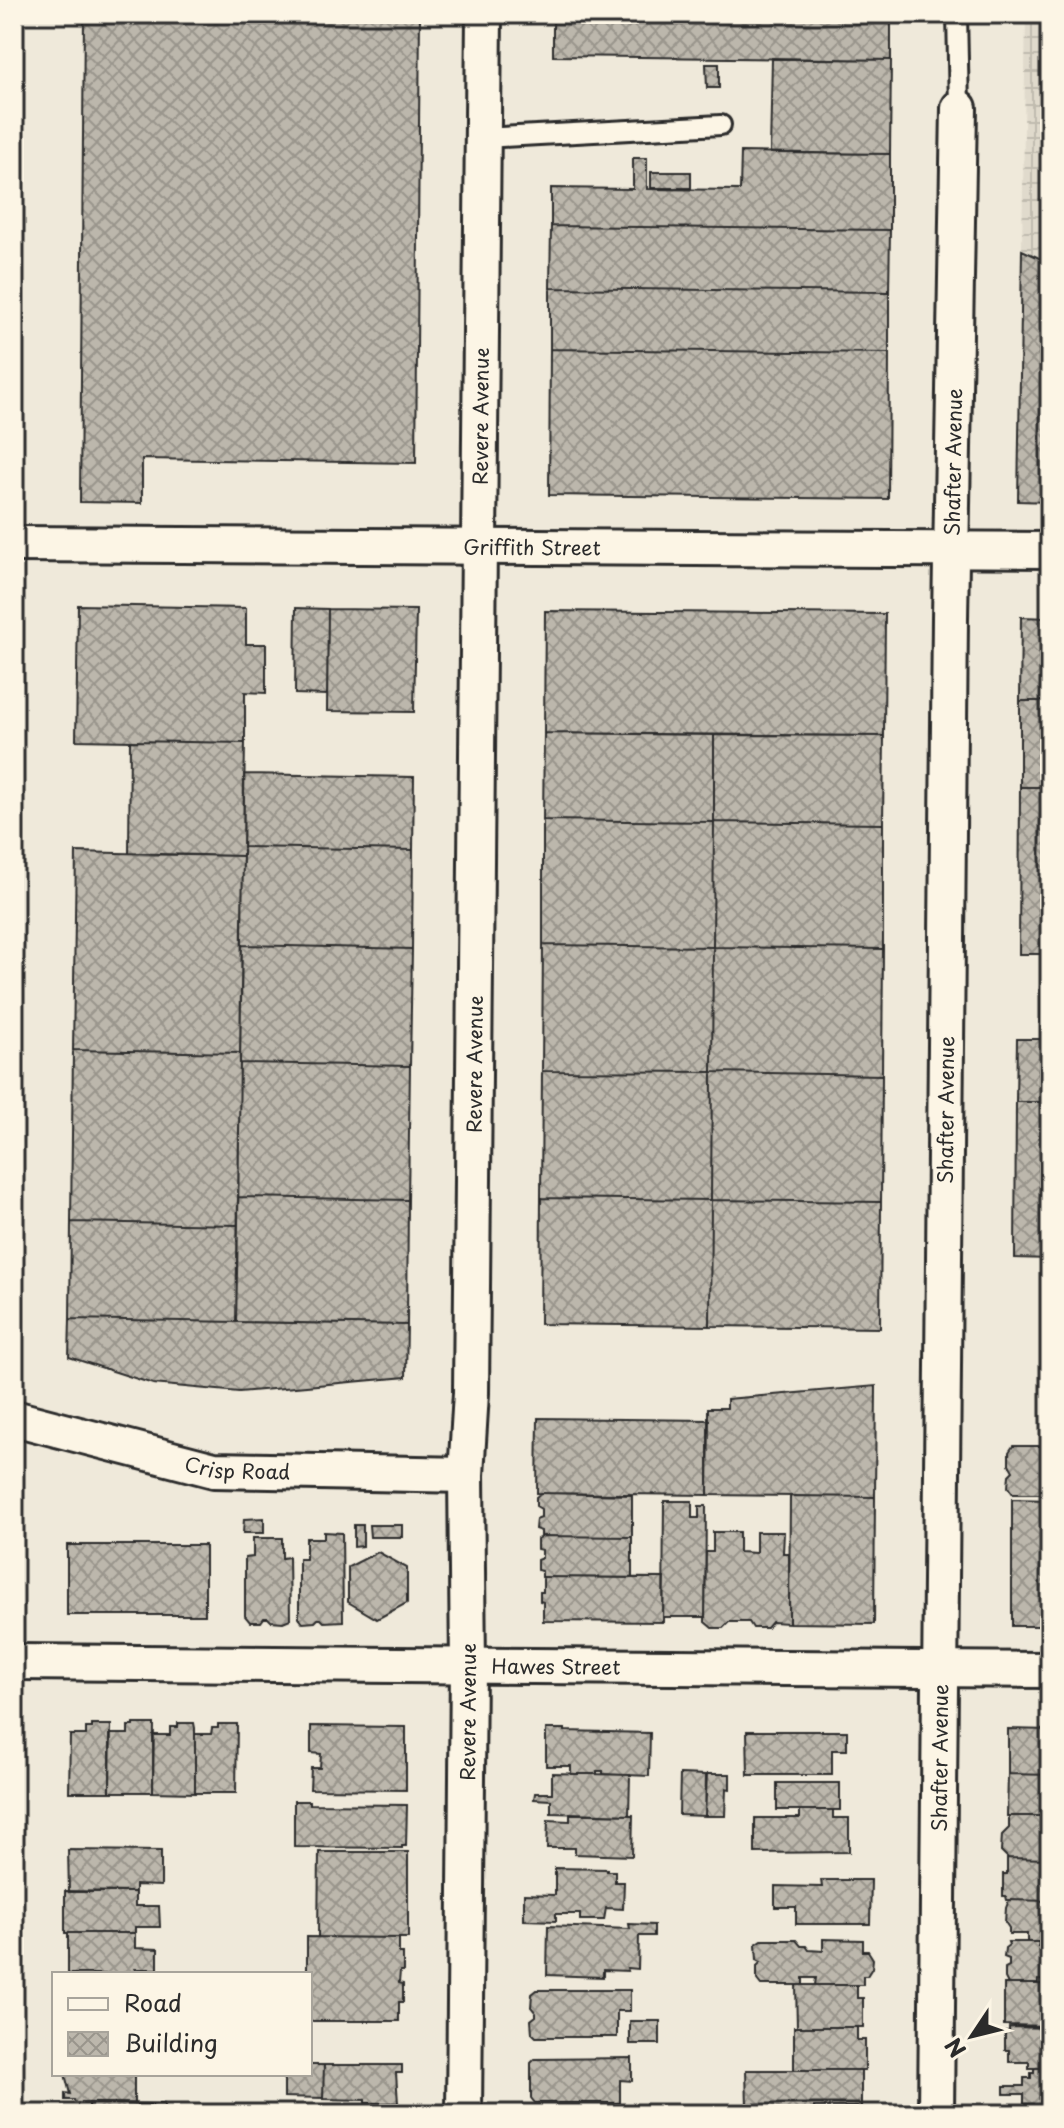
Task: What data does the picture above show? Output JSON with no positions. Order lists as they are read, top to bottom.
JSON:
{
  "streets": {
    "street": [
      "Revere Avenue",
      "Shafter Avenue",
      "Griffith Street",
      "Crisp Road",
      "Hawes Street"
    ]
  },
  "crossings": [
    ["Revere Avenue", "Griffith Street"],
    ["Revere Avenue", "Crisp Road"],
    ["Revere Avenue", "Hawes Street"],
    ["Shafter Avenue", "Griffith Street"],
    ["Shafter Avenue", "Hawes Street"]
  ],
  "legend": ["Road", "Building"],
  "north": "bottom left"
}
